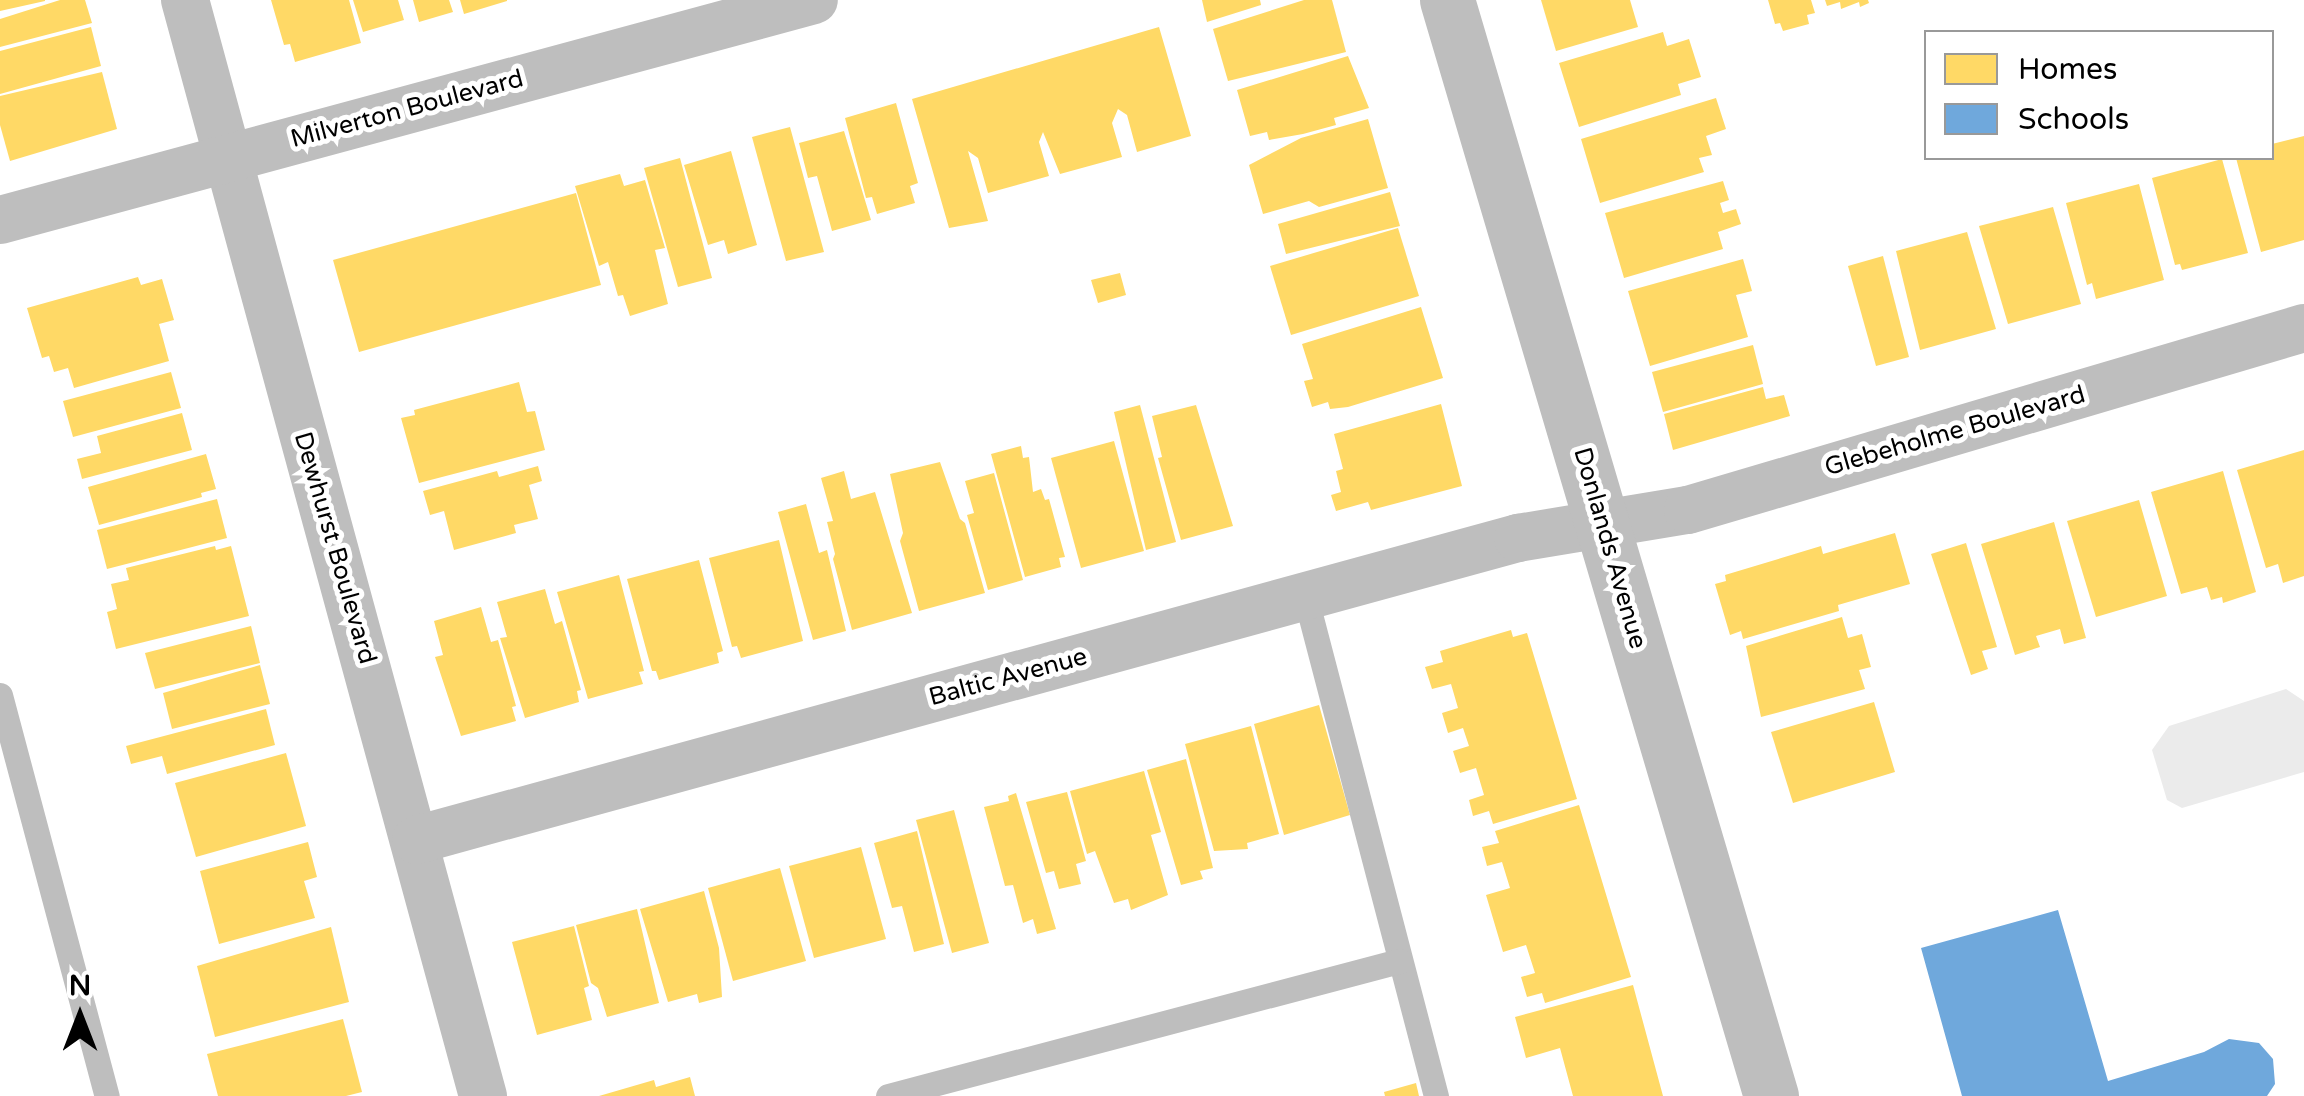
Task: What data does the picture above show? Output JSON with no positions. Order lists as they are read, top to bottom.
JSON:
{
  "streets": {
    "street": [
      "Milverton Boulevard",
      "Glebeholme Boulevard",
      "Dewhurst Boulevard",
      "Donlands Avenue",
      "Baltic Avenue"
    ]
  },
  "crossings": [
    ["Milverton Boulevard", "Dewhurst Boulevard"],
    ["Glebeholme Boulevard", "Donlands Avenue"],
    ["Glebeholme Boulevard", "Baltic Avenue"],
    ["Dewhurst Boulevard", "Baltic Avenue"],
    ["Donlands Avenue", "Baltic Avenue"]
  ],
  "legend": ["Homes", "Schools"],
  "north": "top"
}
